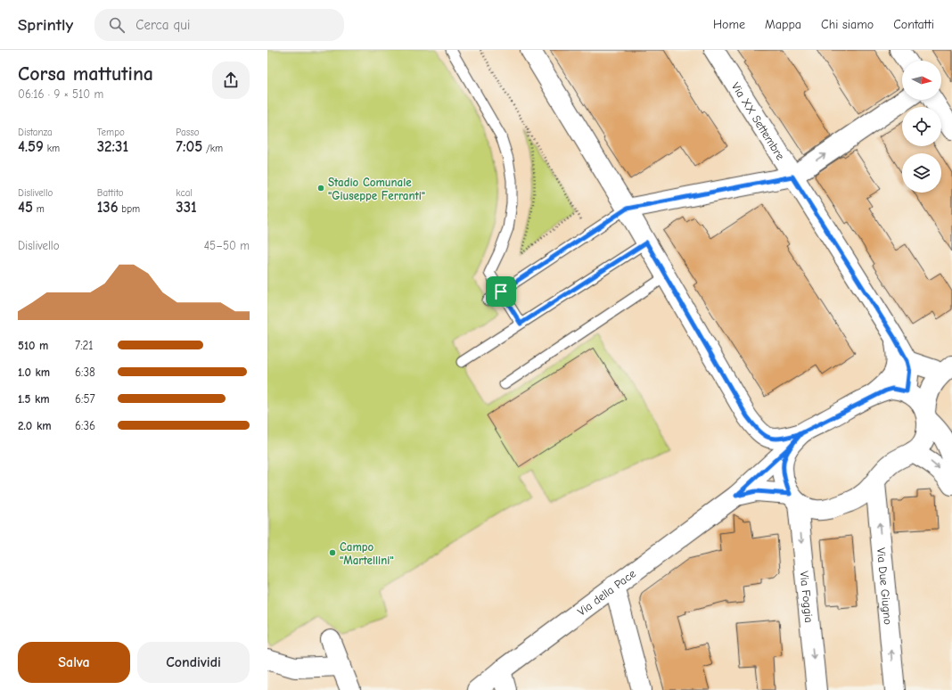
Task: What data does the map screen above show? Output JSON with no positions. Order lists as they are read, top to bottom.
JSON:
{
  "streets": {
    "street": [
      "Via XX Settembre",
      "Via Due Giugno",
      "Via della Pace",
      "Via Foggia"
    ]
  },
  "crossings": [
    ["Via Due Giugno", "Via della Pace"],
    ["Via della Pace", "Via Foggia"]
  ],
  "one_way": ["Via Due Giugno", "Via Foggia"],
  "places": ["Stadio Comunale \"Giuseppe Ferranti\"", "Campo \"Martellini\""],
  "north": "right",
  "page": {
    "header": "Sprintly",
    "search": "Cerca qui",
    "nav": [
      "Home",
      "Mappa",
      "Chi siamo",
      "Contatti"
    ],
    "heading": ["Corsa mattutina", "06:16 · 9 × 510 m"],
    "stats": [
      ["Distanza", "4.59 km"],
      ["Tempo", "32:31"],
      ["Passo", "7:05 /km"],
      ["Dislivello", "45 m"],
      ["Battito", "136 bpm"],
      ["kcal", "331"]
    ],
    "chart": ["Dislivello", "45–50 m"],
    "list": [
      {
        "name": "510 m",
        "note": "7:21"
      },
      {
        "name": "1.0 km",
        "note": "6:38"
      },
      {
        "name": "1.5 km",
        "note": "6:57"
      },
      {
        "name": "2.0 km",
        "note": "6:36"
      }
    ],
    "buttons": ["Salva", "Condividi"]
  }
}
